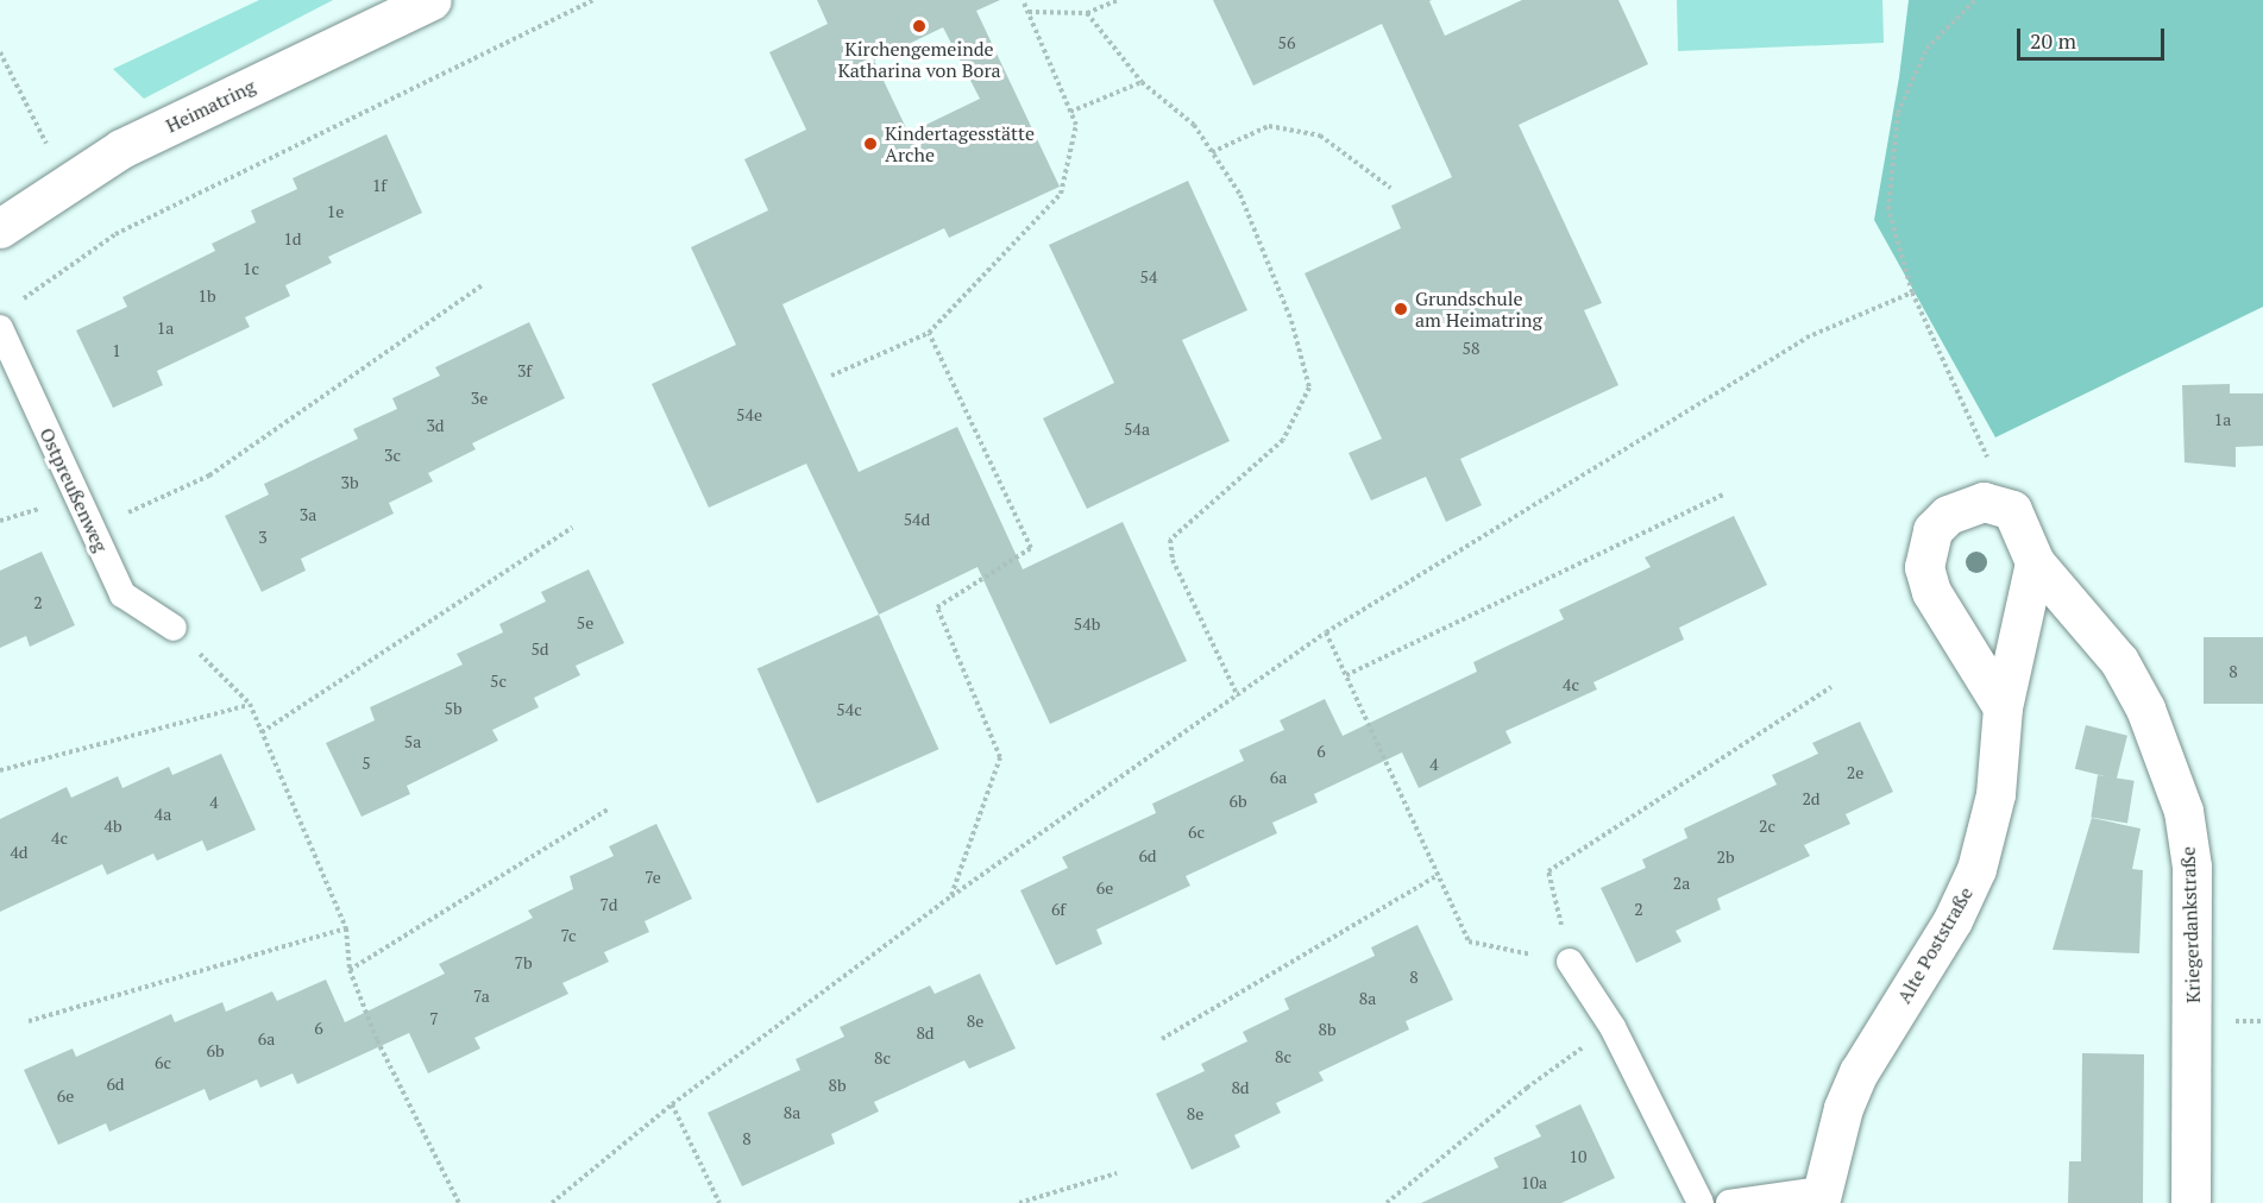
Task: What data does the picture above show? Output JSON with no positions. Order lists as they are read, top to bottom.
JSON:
{
  "streets": {
    "street": ["Heimatring", "Kriegerdankstraße", "Alte Poststraße"],
    "lane": ["Ostpreußenweg"]
  },
  "crossings": [
    ["Kriegerdankstraße", "Alte Poststraße"]
  ],
  "places": ["Kirchengemeinde Katharina von Bora", "Kindertagesstätte Arche", "Grundschule am Heimatring"],
  "house_numbers": [
    "56",
    "1f",
    "1e",
    "1d",
    "1c",
    "54",
    "1b",
    "1a",
    "58",
    "1",
    "3f",
    "3e",
    "54e",
    "1a",
    "3d",
    "54a",
    "3c",
    "3b",
    "3a",
    "54d",
    "3",
    "2",
    "5e",
    "54b",
    "5d",
    "8",
    "5c",
    "4c",
    "5b",
    "54c",
    "5a",
    "6",
    "5",
    "4",
    "2e",
    "6a",
    "2d",
    "6b",
    "4",
    "4a",
    "4b",
    "2c",
    "6c",
    "4c",
    "4d",
    "6d",
    "2b",
    "7e",
    "2a",
    "6e",
    "7d",
    "6f",
    "2",
    "7c",
    "7b",
    "8",
    "7a",
    "8a",
    "7",
    "8e",
    "6",
    "8b",
    "8d",
    "6a",
    "6b",
    "8c",
    "8c",
    "6c",
    "6d",
    "8b",
    "8d",
    "6e",
    "8a",
    "8e",
    "8",
    "10",
    "10a"
  ],
  "scale_bar": "20 m"
}
